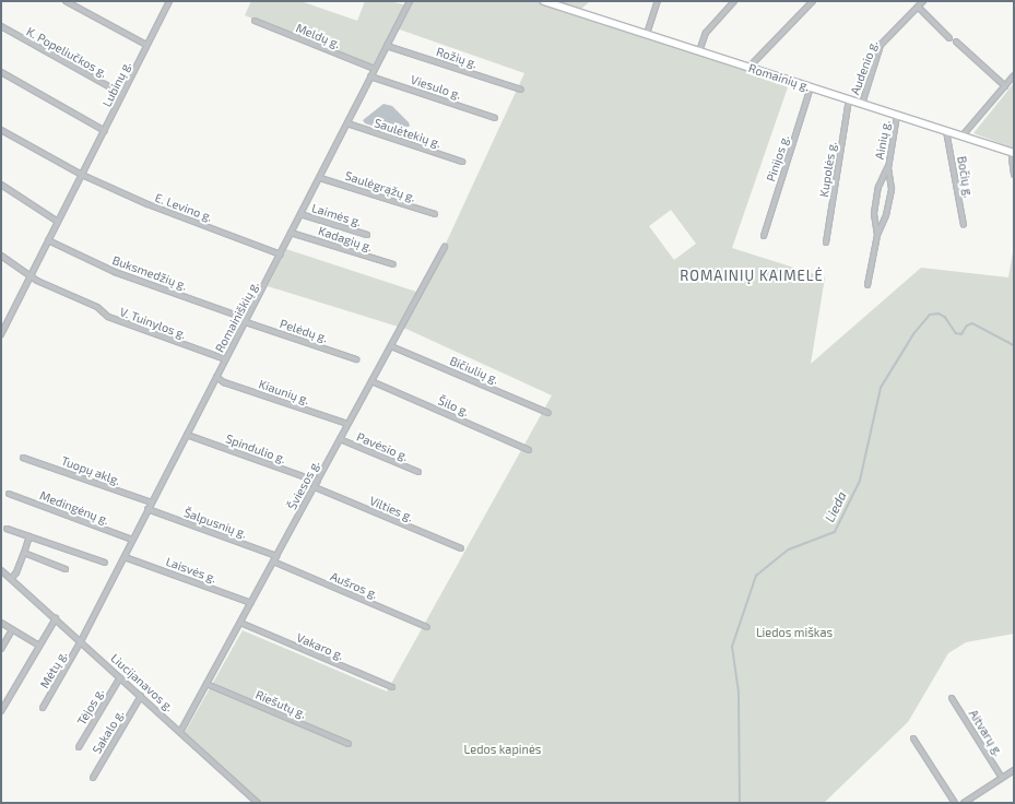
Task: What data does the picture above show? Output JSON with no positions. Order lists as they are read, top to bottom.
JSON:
{
  "streets": {
    "main road": ["Romainių g."],
    "street": [
      "Meldų g.",
      "K. Popeliučkos g.",
      "Rožių g.",
      "Audenio g.",
      "Lubinų g.",
      "Viesulo g.",
      "Saulėtekių g.",
      "Ainių g.",
      "Pinijos g.",
      "Kupolės g.",
      "Bočių g.",
      "Saulėgrąžų g.",
      "E. Levino g.",
      "Laimės g.",
      "Kadagių g.",
      "Buksmedžių g.",
      "Romainiškių g.",
      "V. Tuinylos g.",
      "Pelėdų g.",
      "Bičiulių g.",
      "Kiaunių g.",
      "Šilo g.",
      "Pavėsio g.",
      "Spindulio g.",
      "Tuopų aklg.",
      "Šviesos g.",
      "Medingėnų g.",
      "Vilties g.",
      "Šalpusnių g.",
      "Laisvės g.",
      "Aušros g.",
      "Vakaro g.",
      "Mėtų g.",
      "Liucijanavos g.",
      "Riešutų g.",
      "Tėjos g.",
      "Sakalo g.",
      "Aitvarų g."
    ]
  },
  "crossings": [
    ["Meldų g.", "Romainiškių g."],
    ["K. Popeliučkos g.", "Lubinų g."],
    ["Rožių g.", "Romainiškių g."],
    ["Audenio g.", "Romainių g."],
    ["Romainių g.", "Ainių g."],
    ["Romainių g.", "Pinijos g."],
    ["Romainių g.", "Kupolės g."],
    ["Romainių g.", "Bočių g."],
    ["Lubinų g.", "E. Levino g."],
    ["Lubinų g.", "Buksmedžių g."],
    ["Lubinų g.", "V. Tuinylos g."],
    ["Viesulo g.", "Romainiškių g."],
    ["Saulėtekių g.", "Romainiškių g."],
    ["Saulėgrąžų g.", "Romainiškių g."],
    ["E. Levino g.", "Romainiškių g."],
    ["Laimės g.", "Romainiškių g."],
    ["Kadagių g.", "Romainiškių g."],
    ["Buksmedžių g.", "Romainiškių g."],
    ["Buksmedžių g.", "Pelėdų g."],
    ["Romainiškių g.", "V. Tuinylos g."],
    ["Romainiškių g.", "Pelėdų g."],
    ["Romainiškių g.", "Kiaunių g."],
    ["Romainiškių g.", "Spindulio g."],
    ["Romainiškių g.", "Tuopų aklg."],
    ["Romainiškių g.", "Medingėnų g."],
    ["Romainiškių g.", "Šalpusnių g."],
    ["Romainiškių g.", "Laisvės g."],
    ["Romainiškių g.", "Mėtų g."],
    ["Romainiškių g.", "Liucijanavos g."],
    ["Bičiulių g.", "Šviesos g."],
    ["Kiaunių g.", "Šviesos g."],
    ["Šilo g.", "Šviesos g."],
    ["Pavėsio g.", "Šviesos g."],
    ["Spindulio g.", "Šviesos g."],
    ["Šviesos g.", "Vilties g."],
    ["Šviesos g.", "Šalpusnių g."],
    ["Šviesos g.", "Laisvės g."],
    ["Šviesos g.", "Aušros g."],
    ["Šviesos g.", "Vakaro g."],
    ["Šviesos g.", "Liucijanavos g."],
    ["Šviesos g.", "Riešutų g."],
    ["Mėtų g.", "Liucijanavos g."],
    ["Liucijanavos g.", "Tėjos g."],
    ["Liucijanavos g.", "Sakalo g."]
  ],
  "districts": ["ROMAINIŲ KAIMELĖ"],
  "water": ["Lieda"],
  "parks": ["Liedos miškas", "Ledos kapinės"]
}
